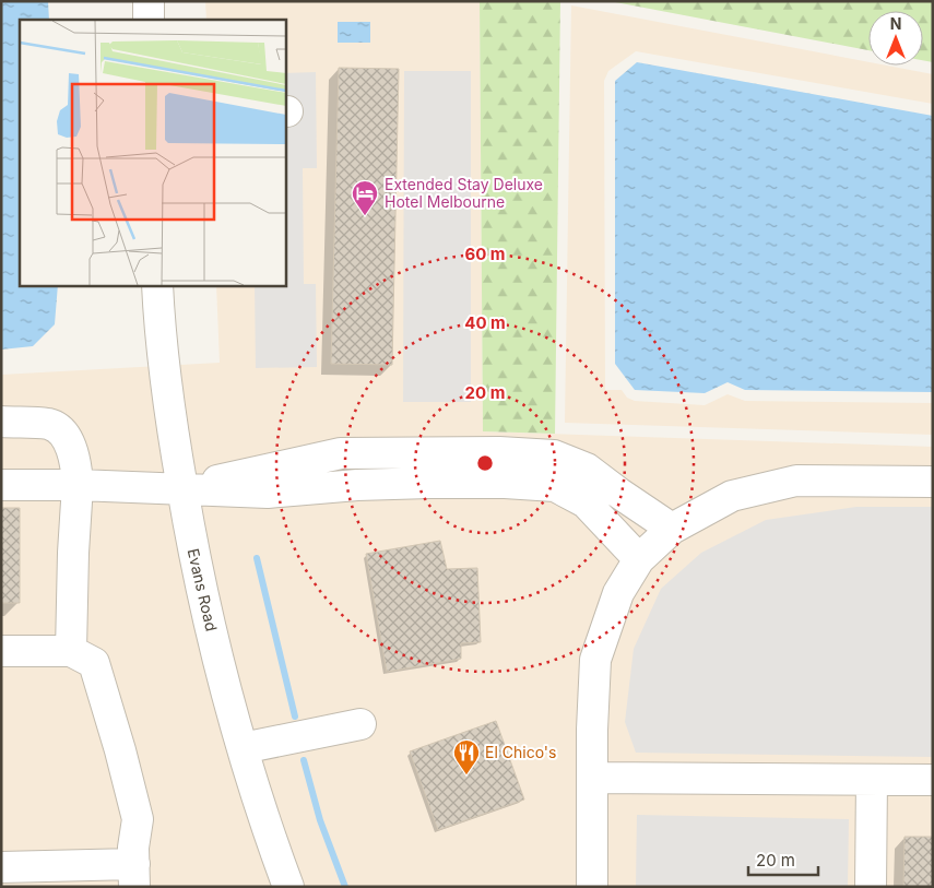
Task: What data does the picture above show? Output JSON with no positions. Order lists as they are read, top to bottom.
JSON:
{
  "streets": {
    "street": ["Evans Road"]
  },
  "places": {
    "hotel": ["Extended Stay Deluxe Hotel Melbourne"],
    "restaurant": ["El Chico's"]
  },
  "scale_bar": "20 m",
  "north": "top",
  "rings": ["60 m", "40 m", "20 m"]
}
